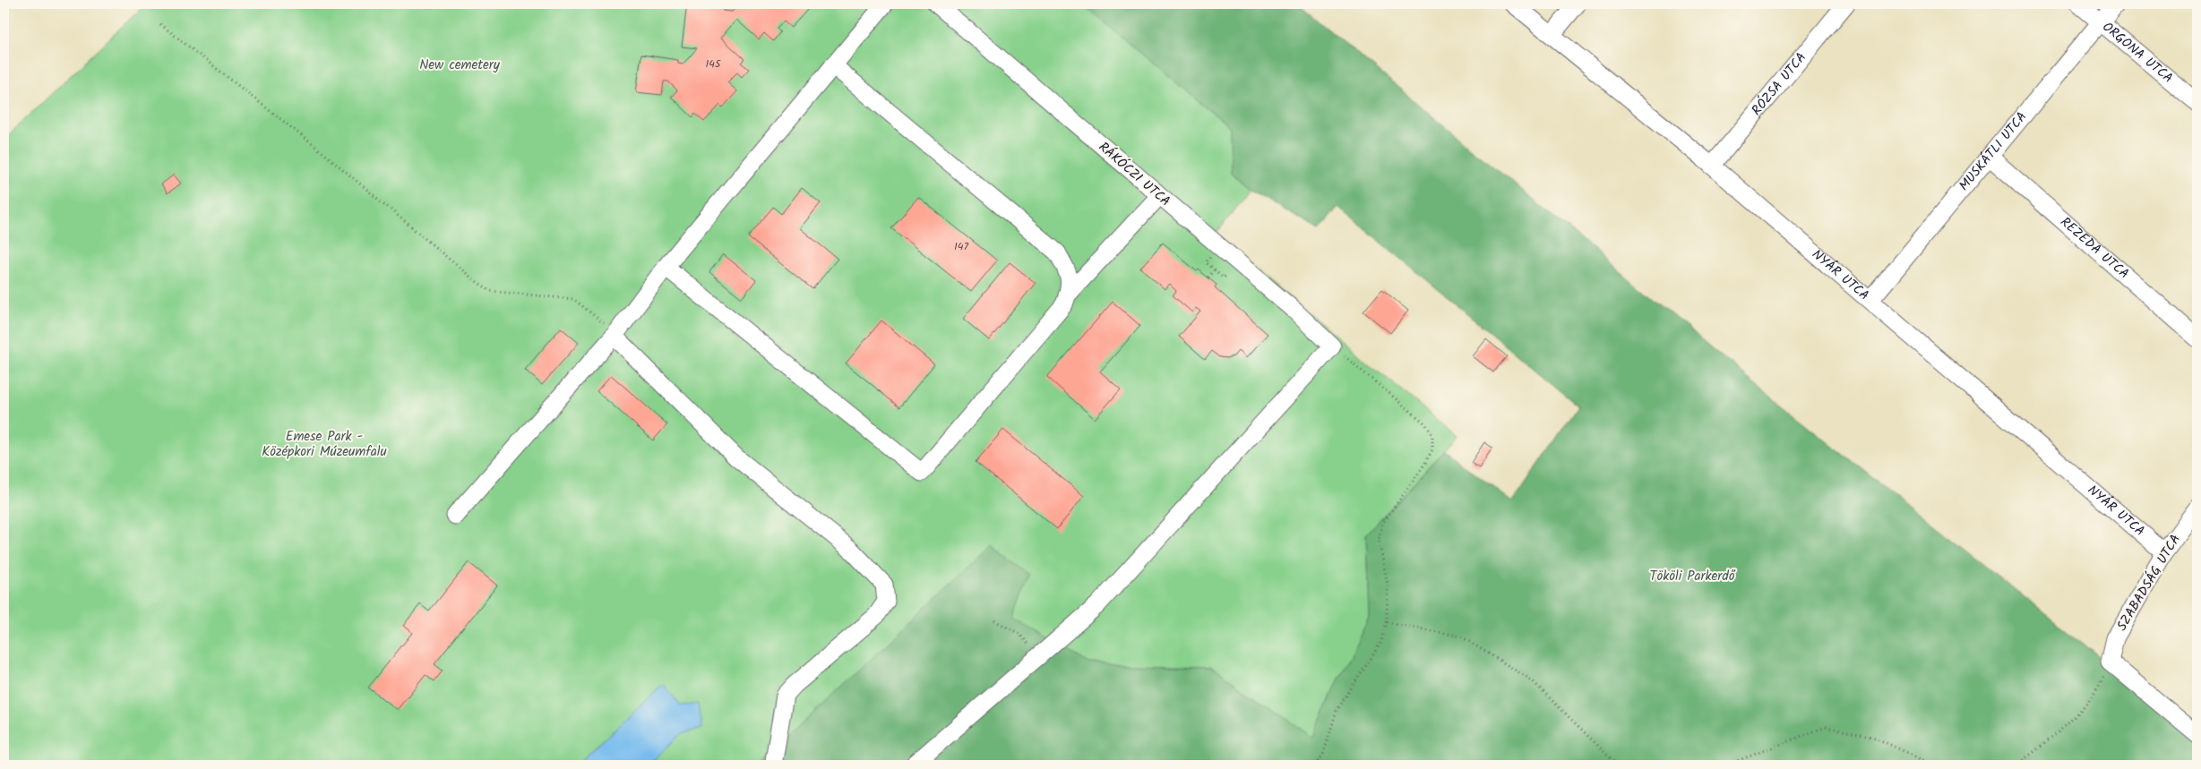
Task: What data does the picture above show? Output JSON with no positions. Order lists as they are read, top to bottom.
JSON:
{
  "streets": {
    "street": [
      "ORGONA UTCA",
      "RÓZSA UTCA",
      "MUSKÁTLI UTCA",
      "RÁKÓCZI UTCA",
      "REZEDA UTCA",
      "NYÁR UTCA",
      "SZABADSÁG UTCA"
    ]
  },
  "crossings": [
    ["ORGONA UTCA", "MUSKÁTLI UTCA"],
    ["RÓZSA UTCA", "NYÁR UTCA"],
    ["MUSKÁTLI UTCA", "REZEDA UTCA"],
    ["MUSKÁTLI UTCA", "NYÁR UTCA"],
    ["NYÁR UTCA", "SZABADSÁG UTCA"]
  ],
  "parks": ["New cemetery", "Emese Park - Középkori Múzeumfalu", "Tököli Parkerdő"],
  "house_numbers": ["145", "147"]
}
